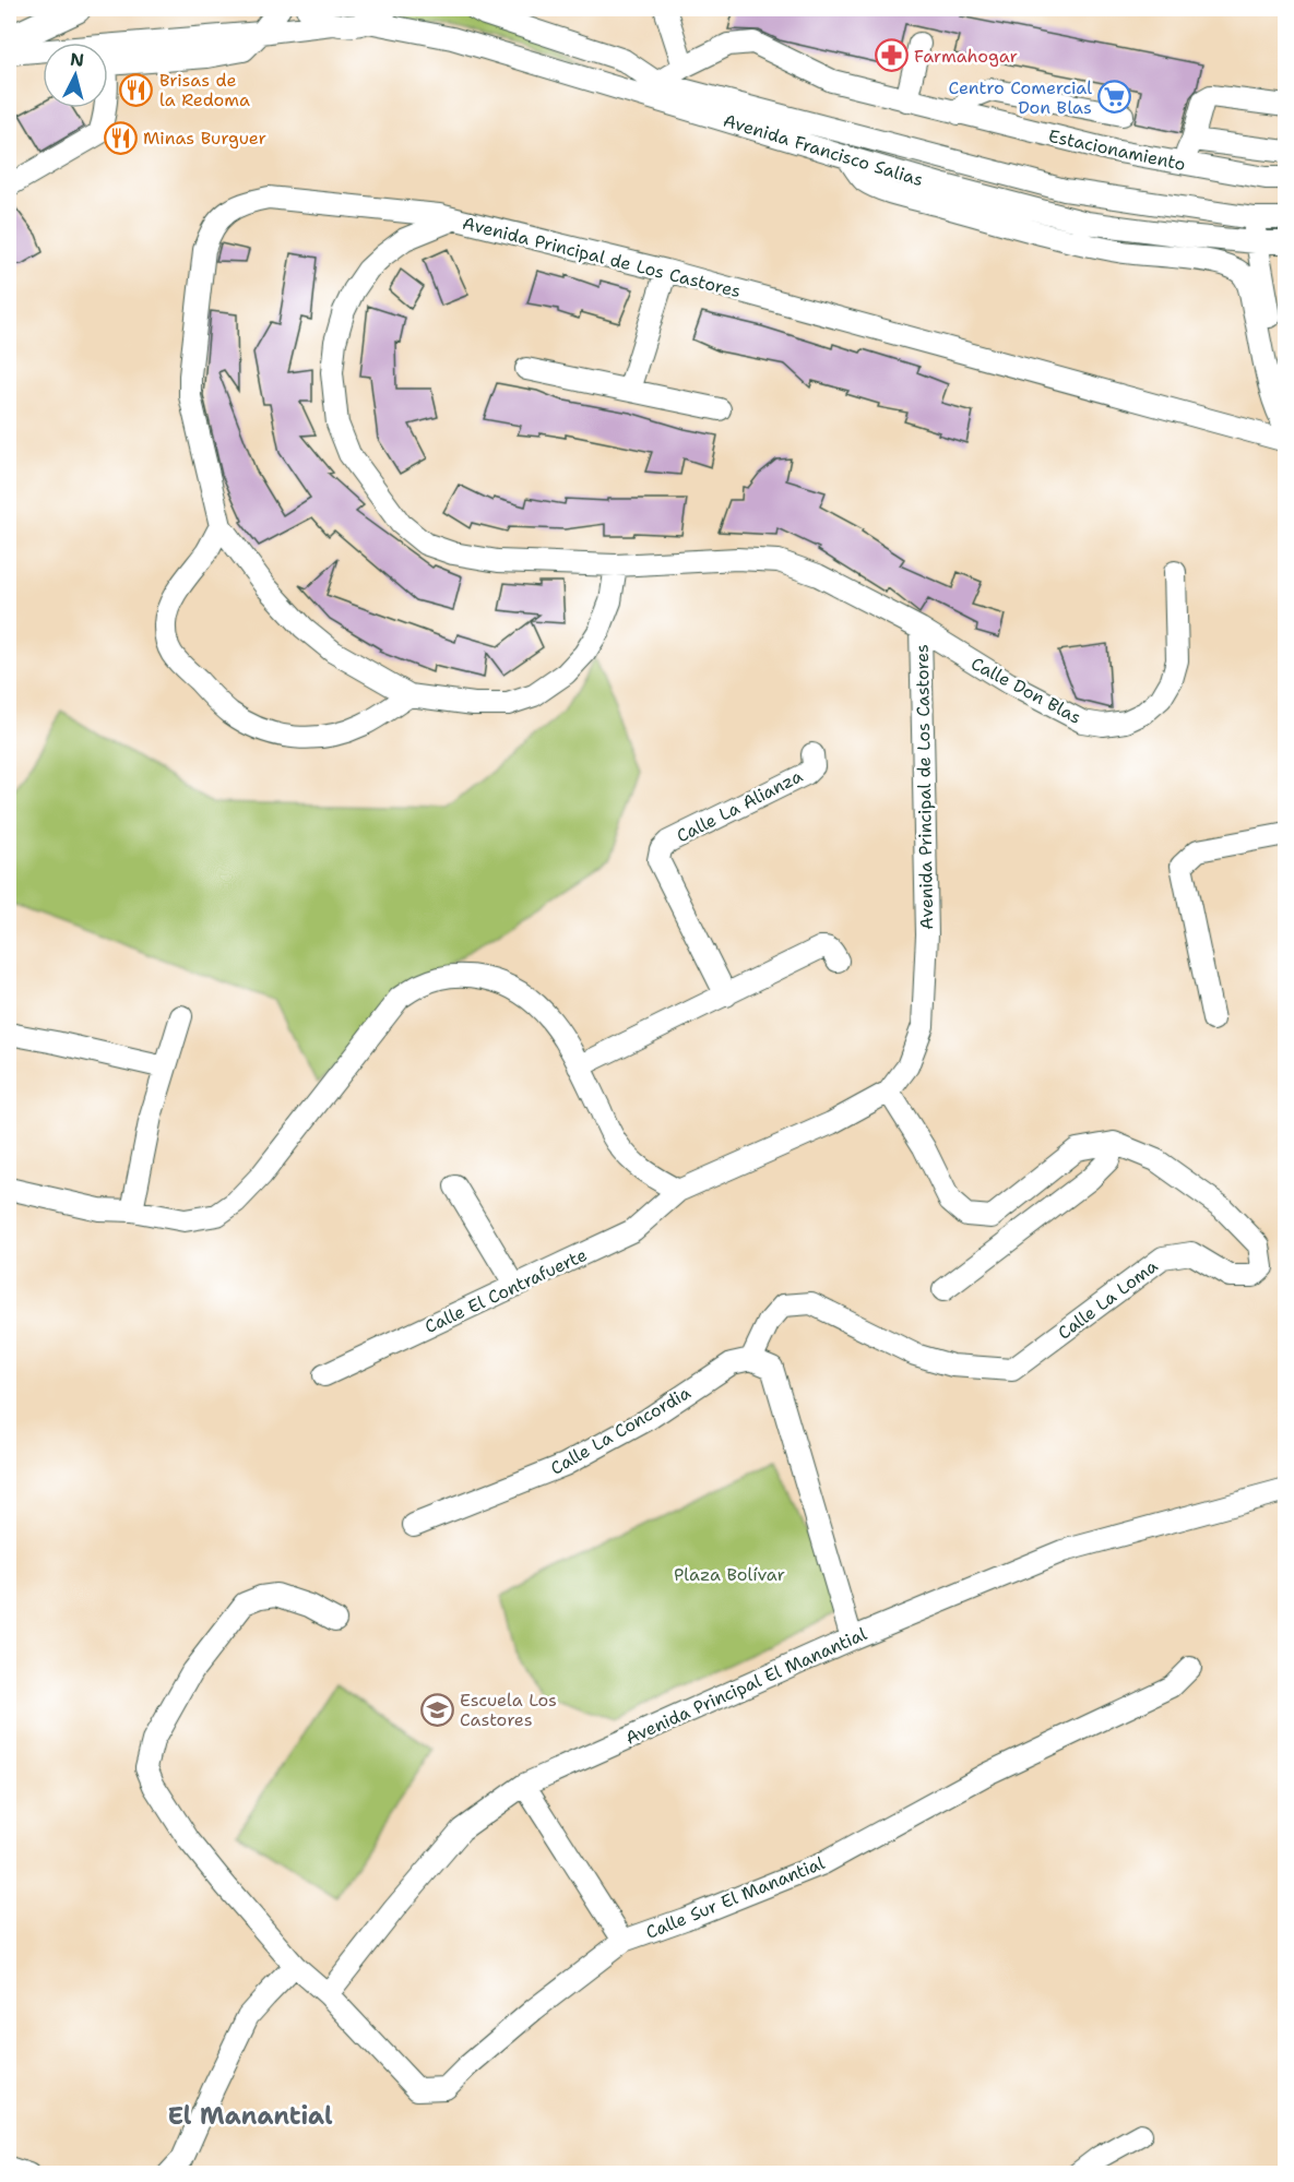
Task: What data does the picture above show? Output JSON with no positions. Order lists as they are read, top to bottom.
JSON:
{
  "streets": {
    "street": [
      "Avenida Francisco Salias",
      "Estacionamiento",
      "Avenida Principal de Los Castores",
      "Calle Don Blas",
      "Calle La Alianza",
      "Calle El Contrafuerte",
      "Calle La Loma",
      "Calle La Concordia",
      "Avenida Principal El Manantial",
      "Calle Sur El Manantial"
    ]
  },
  "crossings": [
    ["Avenida Francisco Salias", "Estacionamiento"],
    ["Avenida Principal de Los Castores", "Calle Don Blas"],
    ["Avenida Principal de Los Castores", "Calle El Contrafuerte"],
    ["Calle La Loma", "Calle La Concordia"],
    ["Avenida Principal El Manantial", "Calle Sur El Manantial"]
  ],
  "districts": ["El Manantial"],
  "parks": ["Plaza Bolívar"],
  "places": {
    "pharmacy": ["Farmahogar"],
    "restaurant": ["Brisas de la Redoma", "Minas Burguer"],
    "supermarket": ["Centro Comercial Don Blas"],
    "school or university": ["Escuela Los Castores"]
  },
  "north": "top"
}
